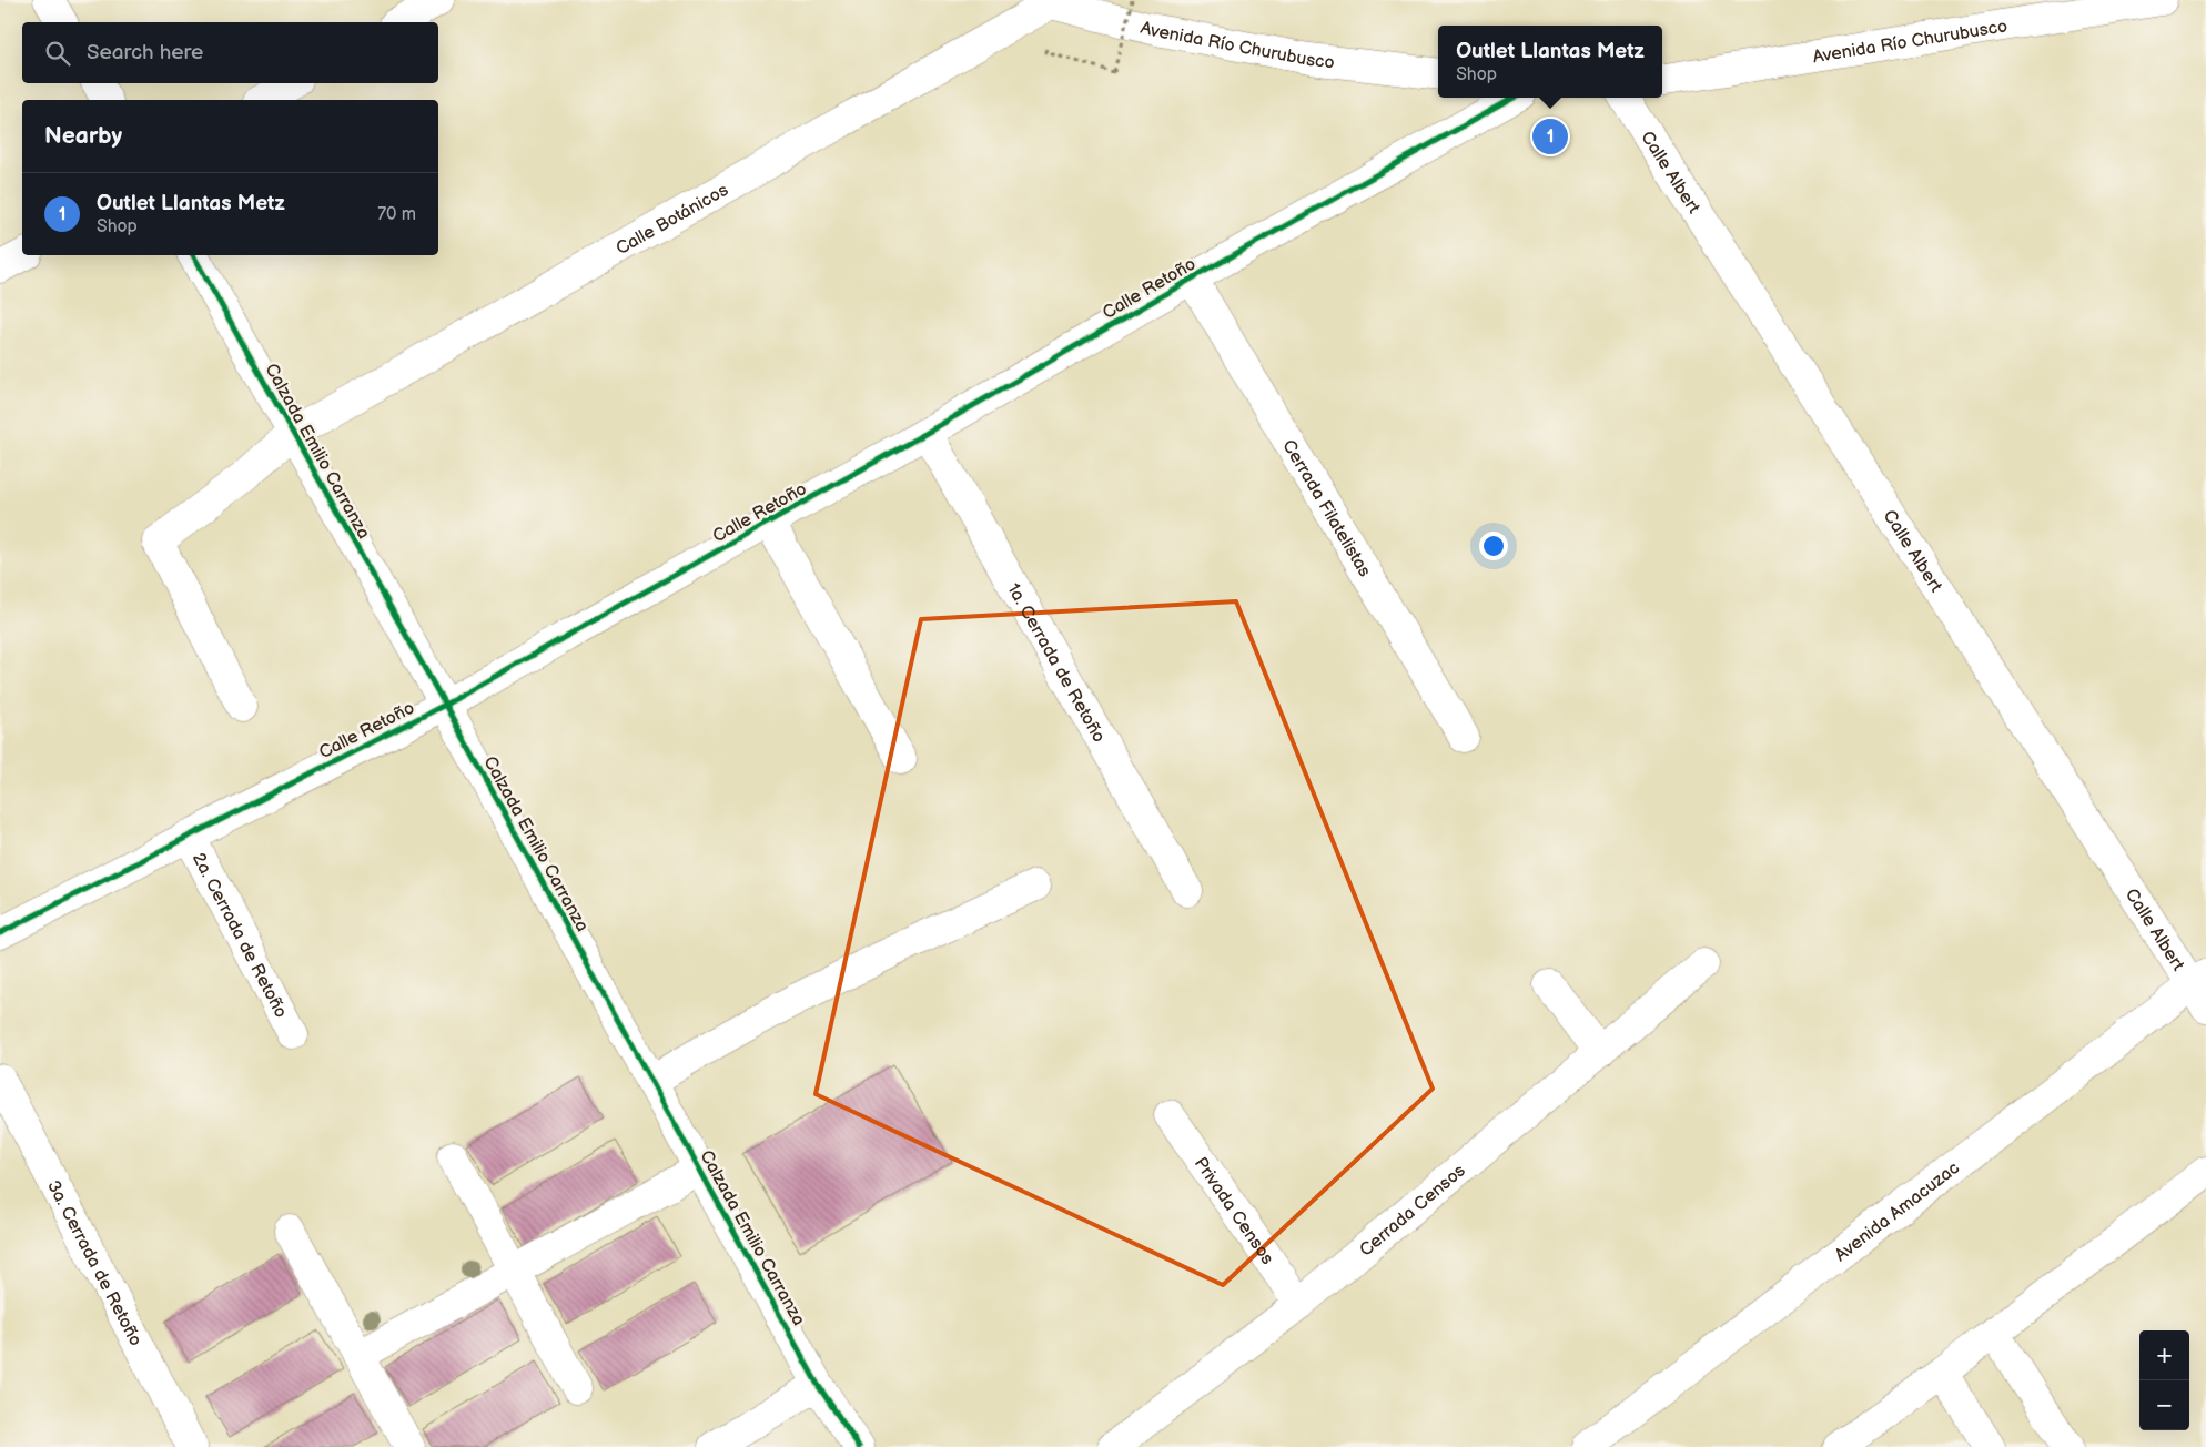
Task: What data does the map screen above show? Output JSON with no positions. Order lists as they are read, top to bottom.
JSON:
{
  "streets": {
    "street": [
      "Avenida Río Churubusco",
      "Calle Albert",
      "Calle Botánicos",
      "Calle Retoño",
      "Calzada Emilio Carranza",
      "Cerrada Filatelistas",
      "1a. Cerrada de Retoño",
      "2a. Cerrada de Retoño",
      "Privada Censos",
      "Cerrada Censos",
      "Avenida Amacuzac",
      "3a. Cerrada de Retoño"
    ]
  },
  "crossings": [
    ["Avenida Río Churubusco", "Calle Botánicos"],
    ["Calle Albert", "Avenida Amacuzac"],
    ["Calle Botánicos", "Calzada Emilio Carranza"],
    ["Calle Retoño", "Calzada Emilio Carranza"],
    ["Calle Retoño", "Cerrada Filatelistas"],
    ["Calle Retoño", "1a. Cerrada de Retoño"],
    ["Calle Retoño", "2a. Cerrada de Retoño"],
    ["Privada Censos", "Cerrada Censos"]
  ],
  "page": {
    "search": "Search here",
    "popup": ["Outlet Llantas Metz", "Shop"],
    "heading": "Nearby",
    "pins": "1",
    "list": [
      {
        "mark": "1",
        "name": "Outlet Llantas Metz",
        "note": "Shop",
        "value": "70 m"
      }
    ],
    "map_buttons": ["+", "−"]
  }
}
